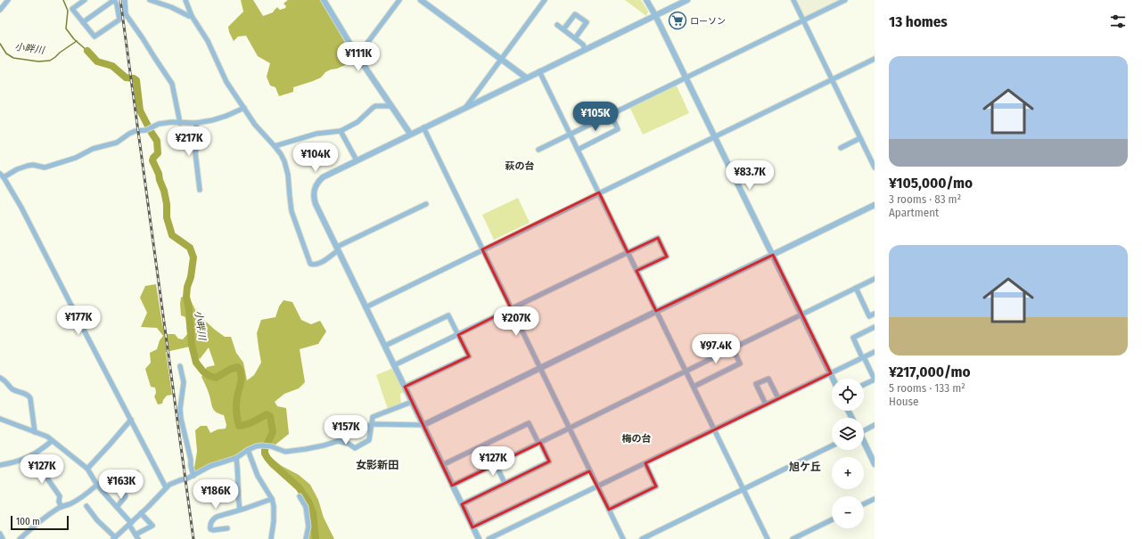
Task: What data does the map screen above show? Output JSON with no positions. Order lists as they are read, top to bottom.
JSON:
{
  "districts": [
    "萩の台",
    "梅の台",
    "女影新田",
    "旭ケ丘"
  ],
  "water": ["小畔川"],
  "places": {
    "supermarket": ["ローソン"]
  },
  "scale_bar": "100 m",
  "page": {
    "heading": "13 homes",
    "price": [
      "¥111K",
      "¥105K",
      "¥217K",
      "¥104K",
      "¥83.7K",
      "¥177K",
      "¥207K",
      "¥97.4K",
      "¥157K",
      "¥127K",
      "¥127K",
      "¥163K",
      "¥186K"
    ],
    "list": [
      {
        "name": "¥105,000/mo",
        "note": "3 rooms · 83 m² · Apartment"
      },
      {
        "name": "¥217,000/mo",
        "note": "5 rooms · 133 m² · House"
      }
    ],
    "map_buttons": ["+", "−"],
    "scale": "100 m"
  }
}
